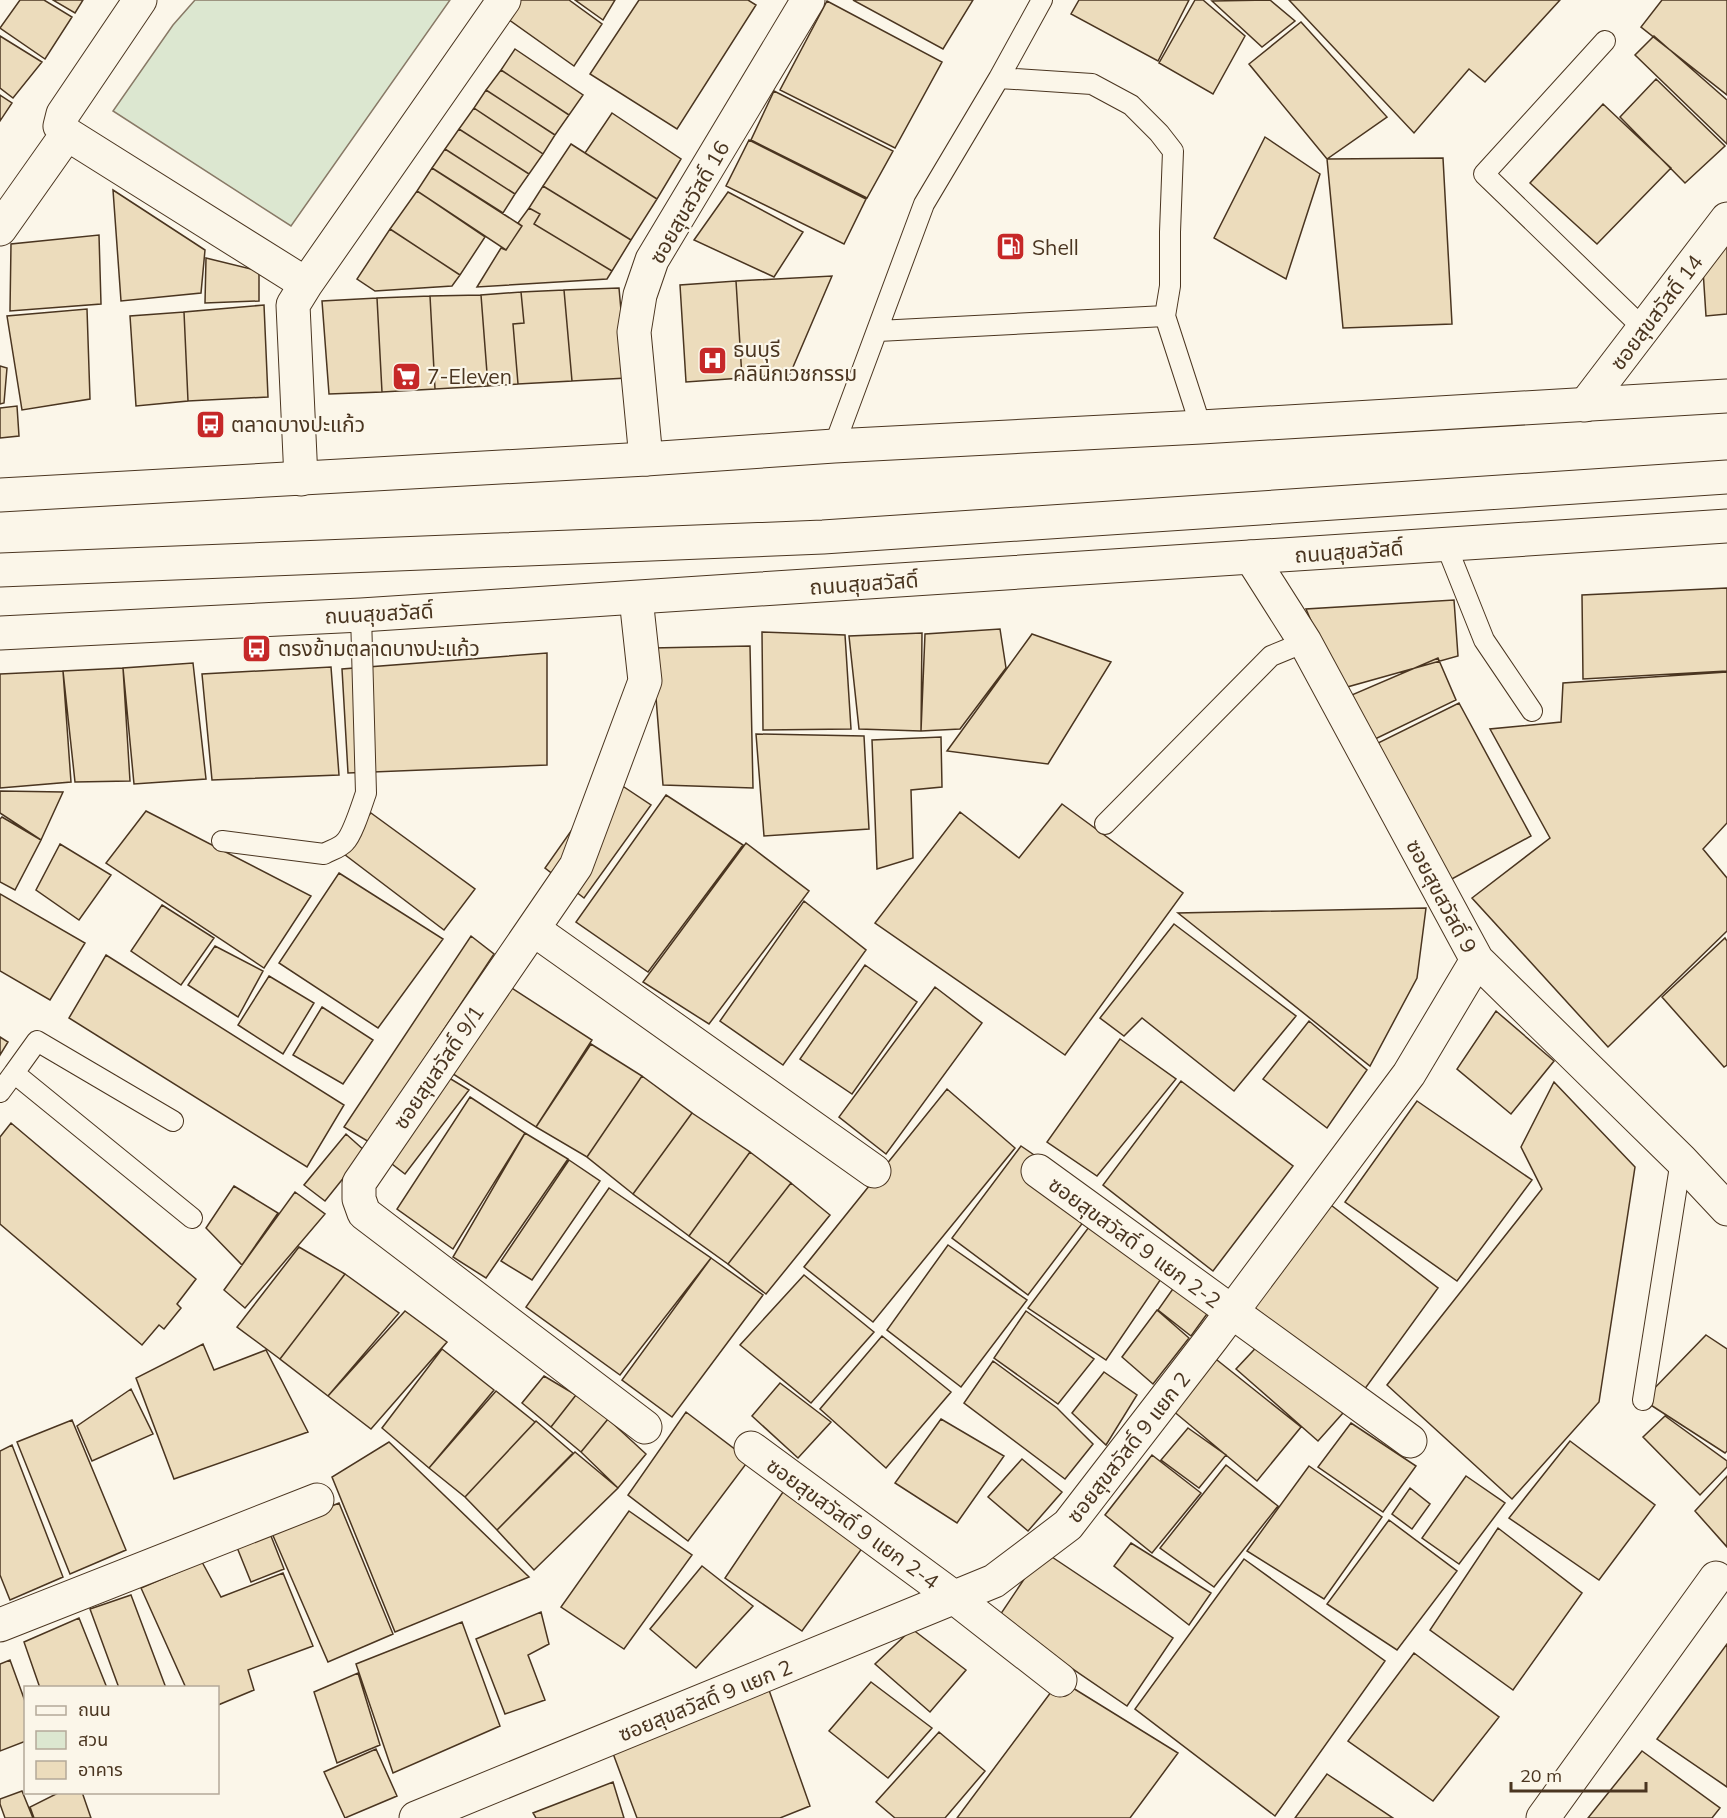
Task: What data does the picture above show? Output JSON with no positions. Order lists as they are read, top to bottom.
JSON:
{
  "streets": {
    "street": [
      "ซอยสุขสวัสดิ์ 16",
      "ซอยสุขสวัสดิ์ 14",
      "ถนนสุขสวัสดิ์",
      "ซอยสุขสวัสดิ์ 9",
      "ซอยสุขสวัสดิ์ 9/1",
      "ซอยสุขสวัสดิ์ 9 แยก 2-2",
      "ซอยสุขสวัสดิ์ 9 แยก 2",
      "ซอยสุขสวัสดิ์ 9 แยก 2-4"
    ]
  },
  "crossings": [
    ["ถนนสุขสวัสดิ์", "ซอยสุขสวัสดิ์ 9"],
    ["ถนนสุขสวัสดิ์", "ซอยสุขสวัสดิ์ 9/1"],
    ["ซอยสุขสวัสดิ์ 9", "ซอยสุขสวัสดิ์ 9 แยก 2"],
    ["ซอยสุขสวัสดิ์ 9 แยก 2-2", "ซอยสุขสวัสดิ์ 9 แยก 2"],
    ["ซอยสุขสวัสดิ์ 9 แยก 2", "ซอยสุขสวัสดิ์ 9 แยก 2-4"]
  ],
  "places": {
    "fuel station": ["Shell"],
    "hospital": ["ธนบุรี คลินิกเวชกรรม"],
    "supermarket": ["7-Eleven"],
    "bus stop": ["ตลาดบางปะแก้ว", "ตรงข้ามตลาดบางปะแก้ว"]
  },
  "legend": ["ถนน", "สวน", "อาคาร"],
  "scale_bar": "20 m"
}
